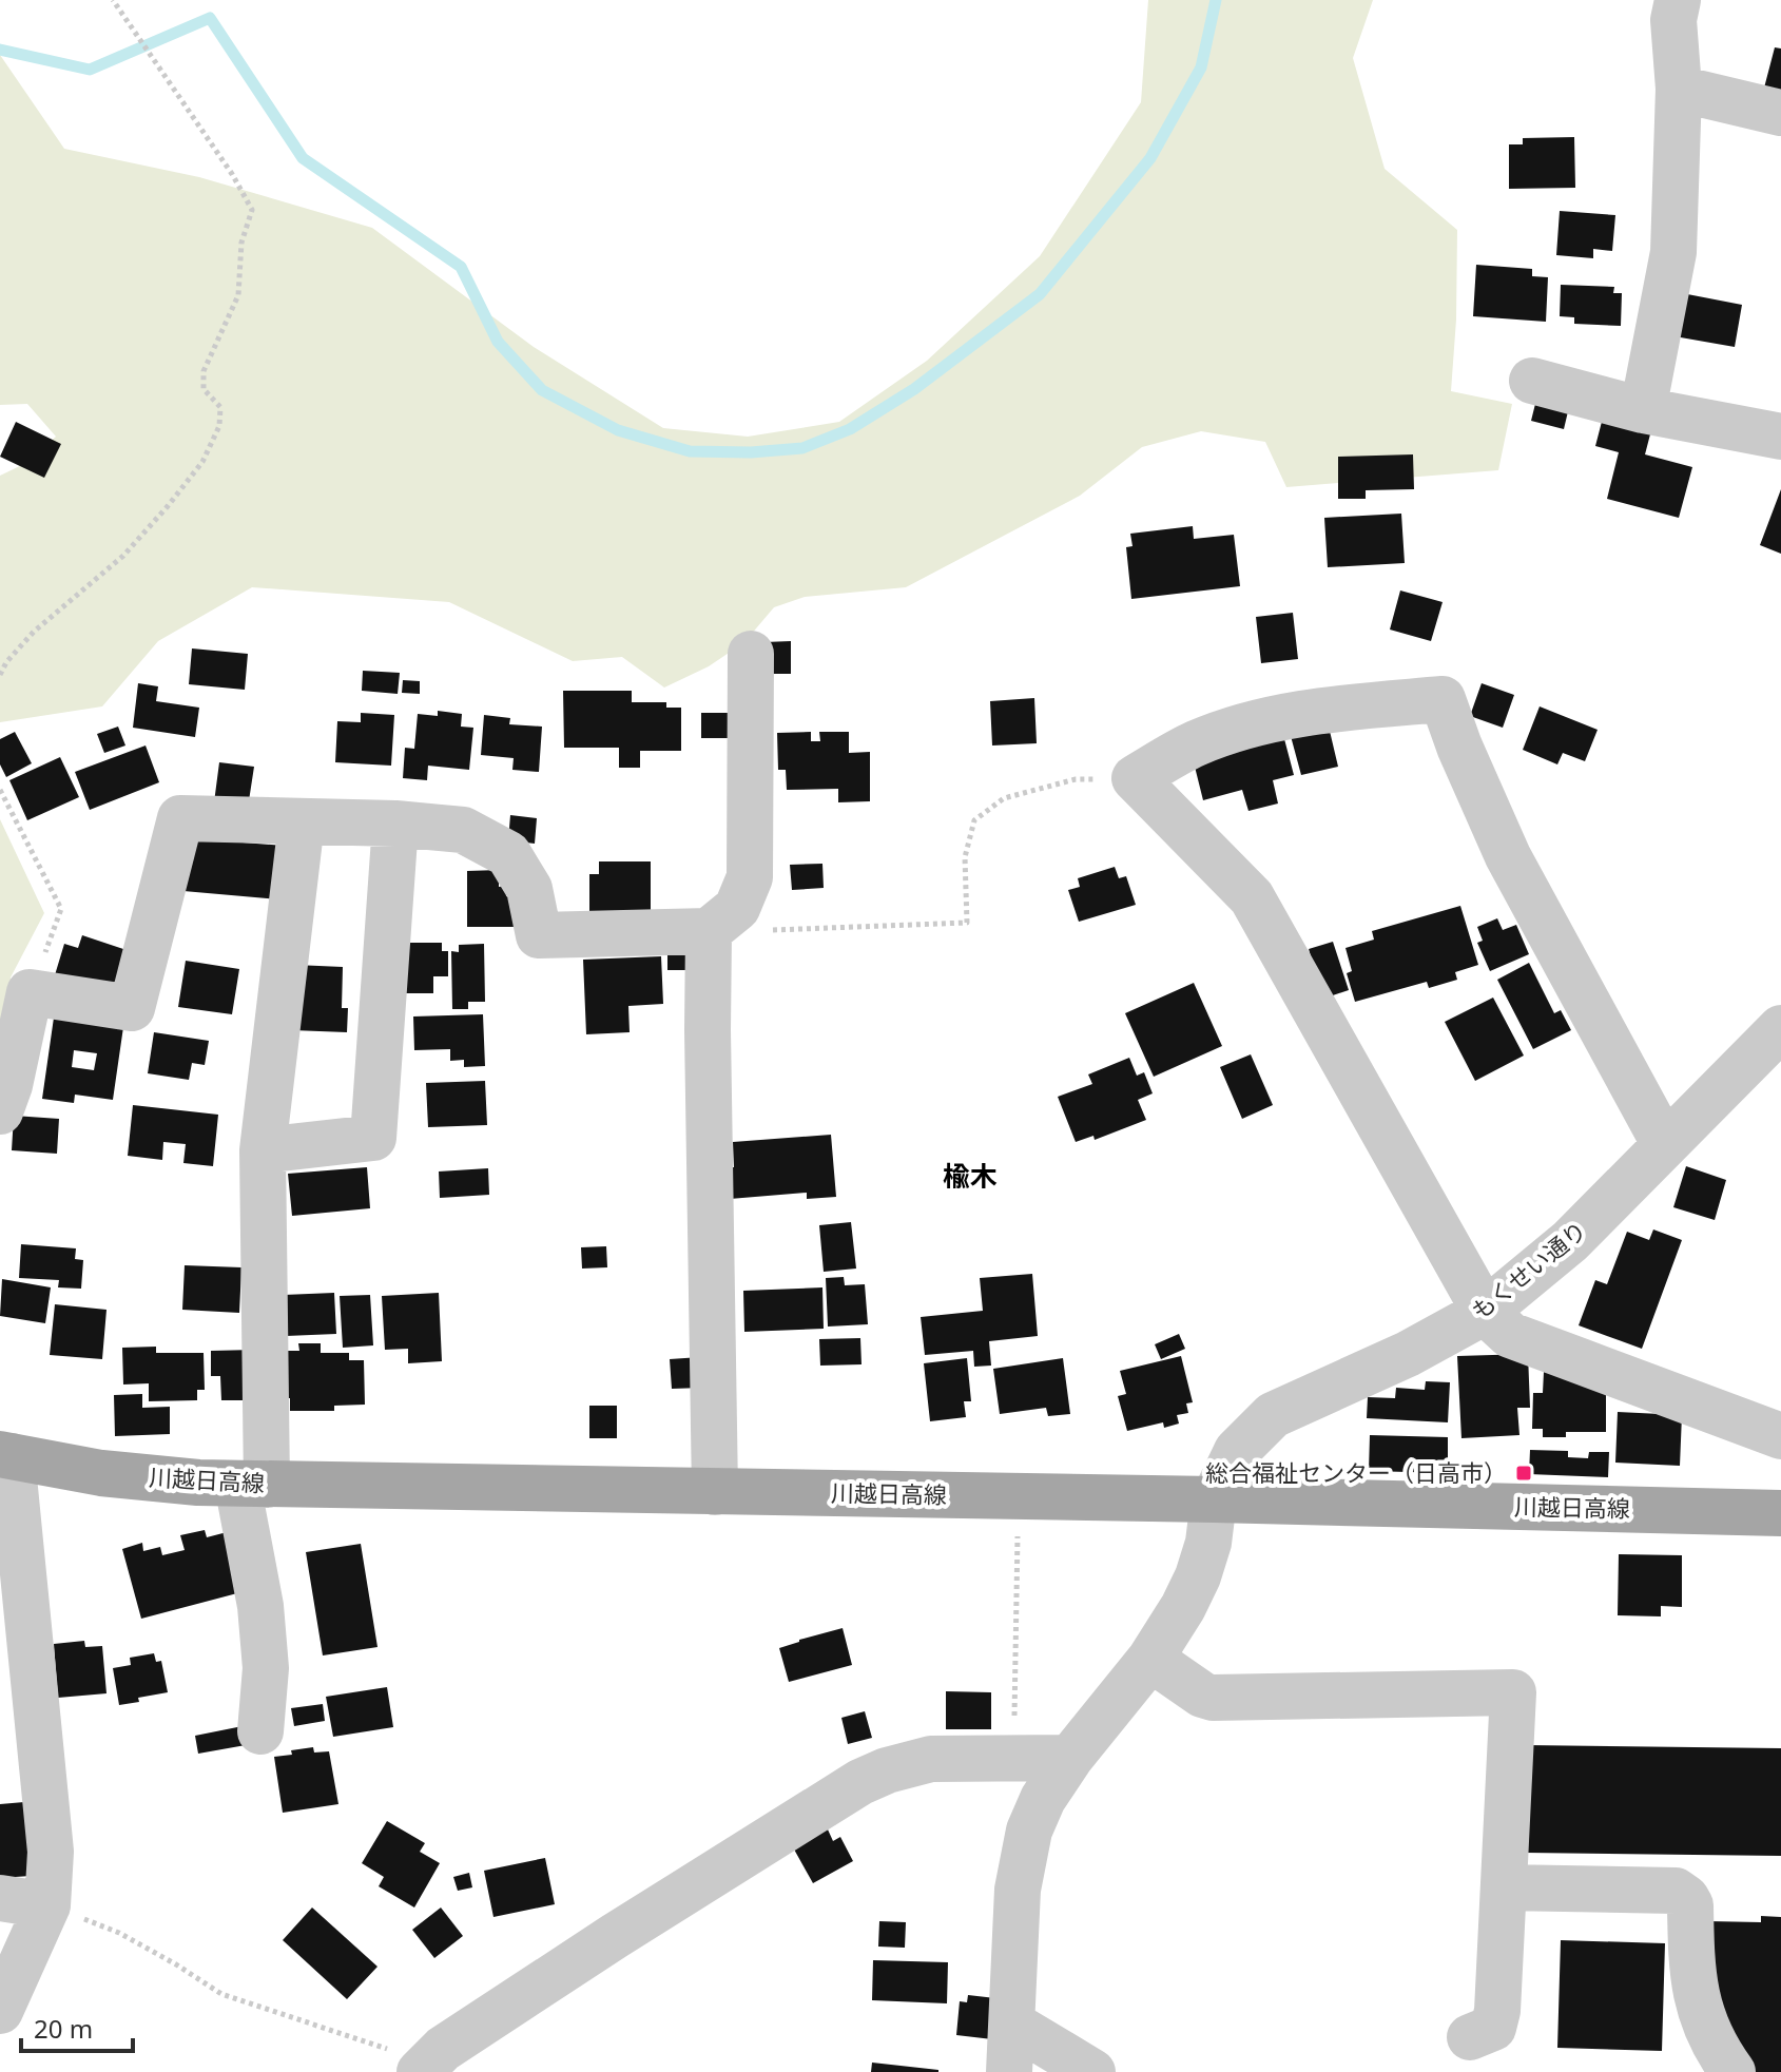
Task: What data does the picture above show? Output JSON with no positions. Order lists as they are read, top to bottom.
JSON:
{
  "streets": {
    "main road": ["川越日高線"],
    "street": ["もくせい通り"]
  },
  "crossings": [
    ["もくせい通り", "川越日高線"]
  ],
  "districts": ["楡木"],
  "places": {
    "transit": ["総合福祉センター（日高市）"]
  },
  "scale_bar": "20 m"
}
